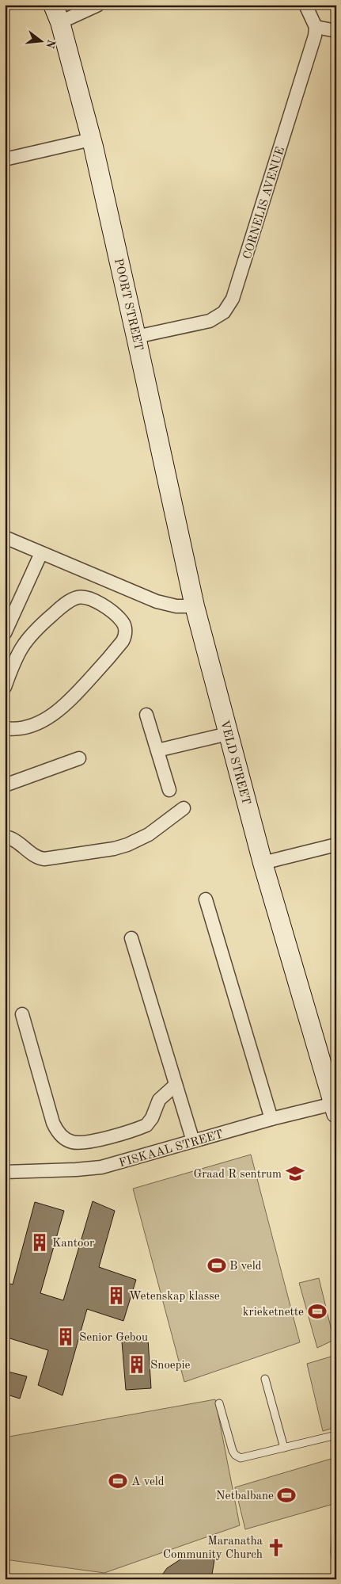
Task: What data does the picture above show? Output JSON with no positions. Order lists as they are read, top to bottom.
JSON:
{
  "streets": {
    "street": [
      "CORNELIS AVENUE",
      "POORT STREET",
      "VELD STREET",
      "FISKAAL STREET"
    ]
  },
  "crossings": [
    ["CORNELIS AVENUE", "POORT STREET"],
    ["POORT STREET", "VELD STREET"],
    ["VELD STREET", "FISKAAL STREET"]
  ],
  "places": {
    "school or university": ["Graad R sentrum"],
    "building": [
      "Kantoor",
      "Wetenskap klasse",
      "Senior Gebou",
      "Snoepie"
    ],
    "sports": [
      "B veld",
      "krieketnette",
      "A veld",
      "Netbalbane"
    ],
    "church": ["Maranatha Community Church"]
  },
  "north": "right"
}
